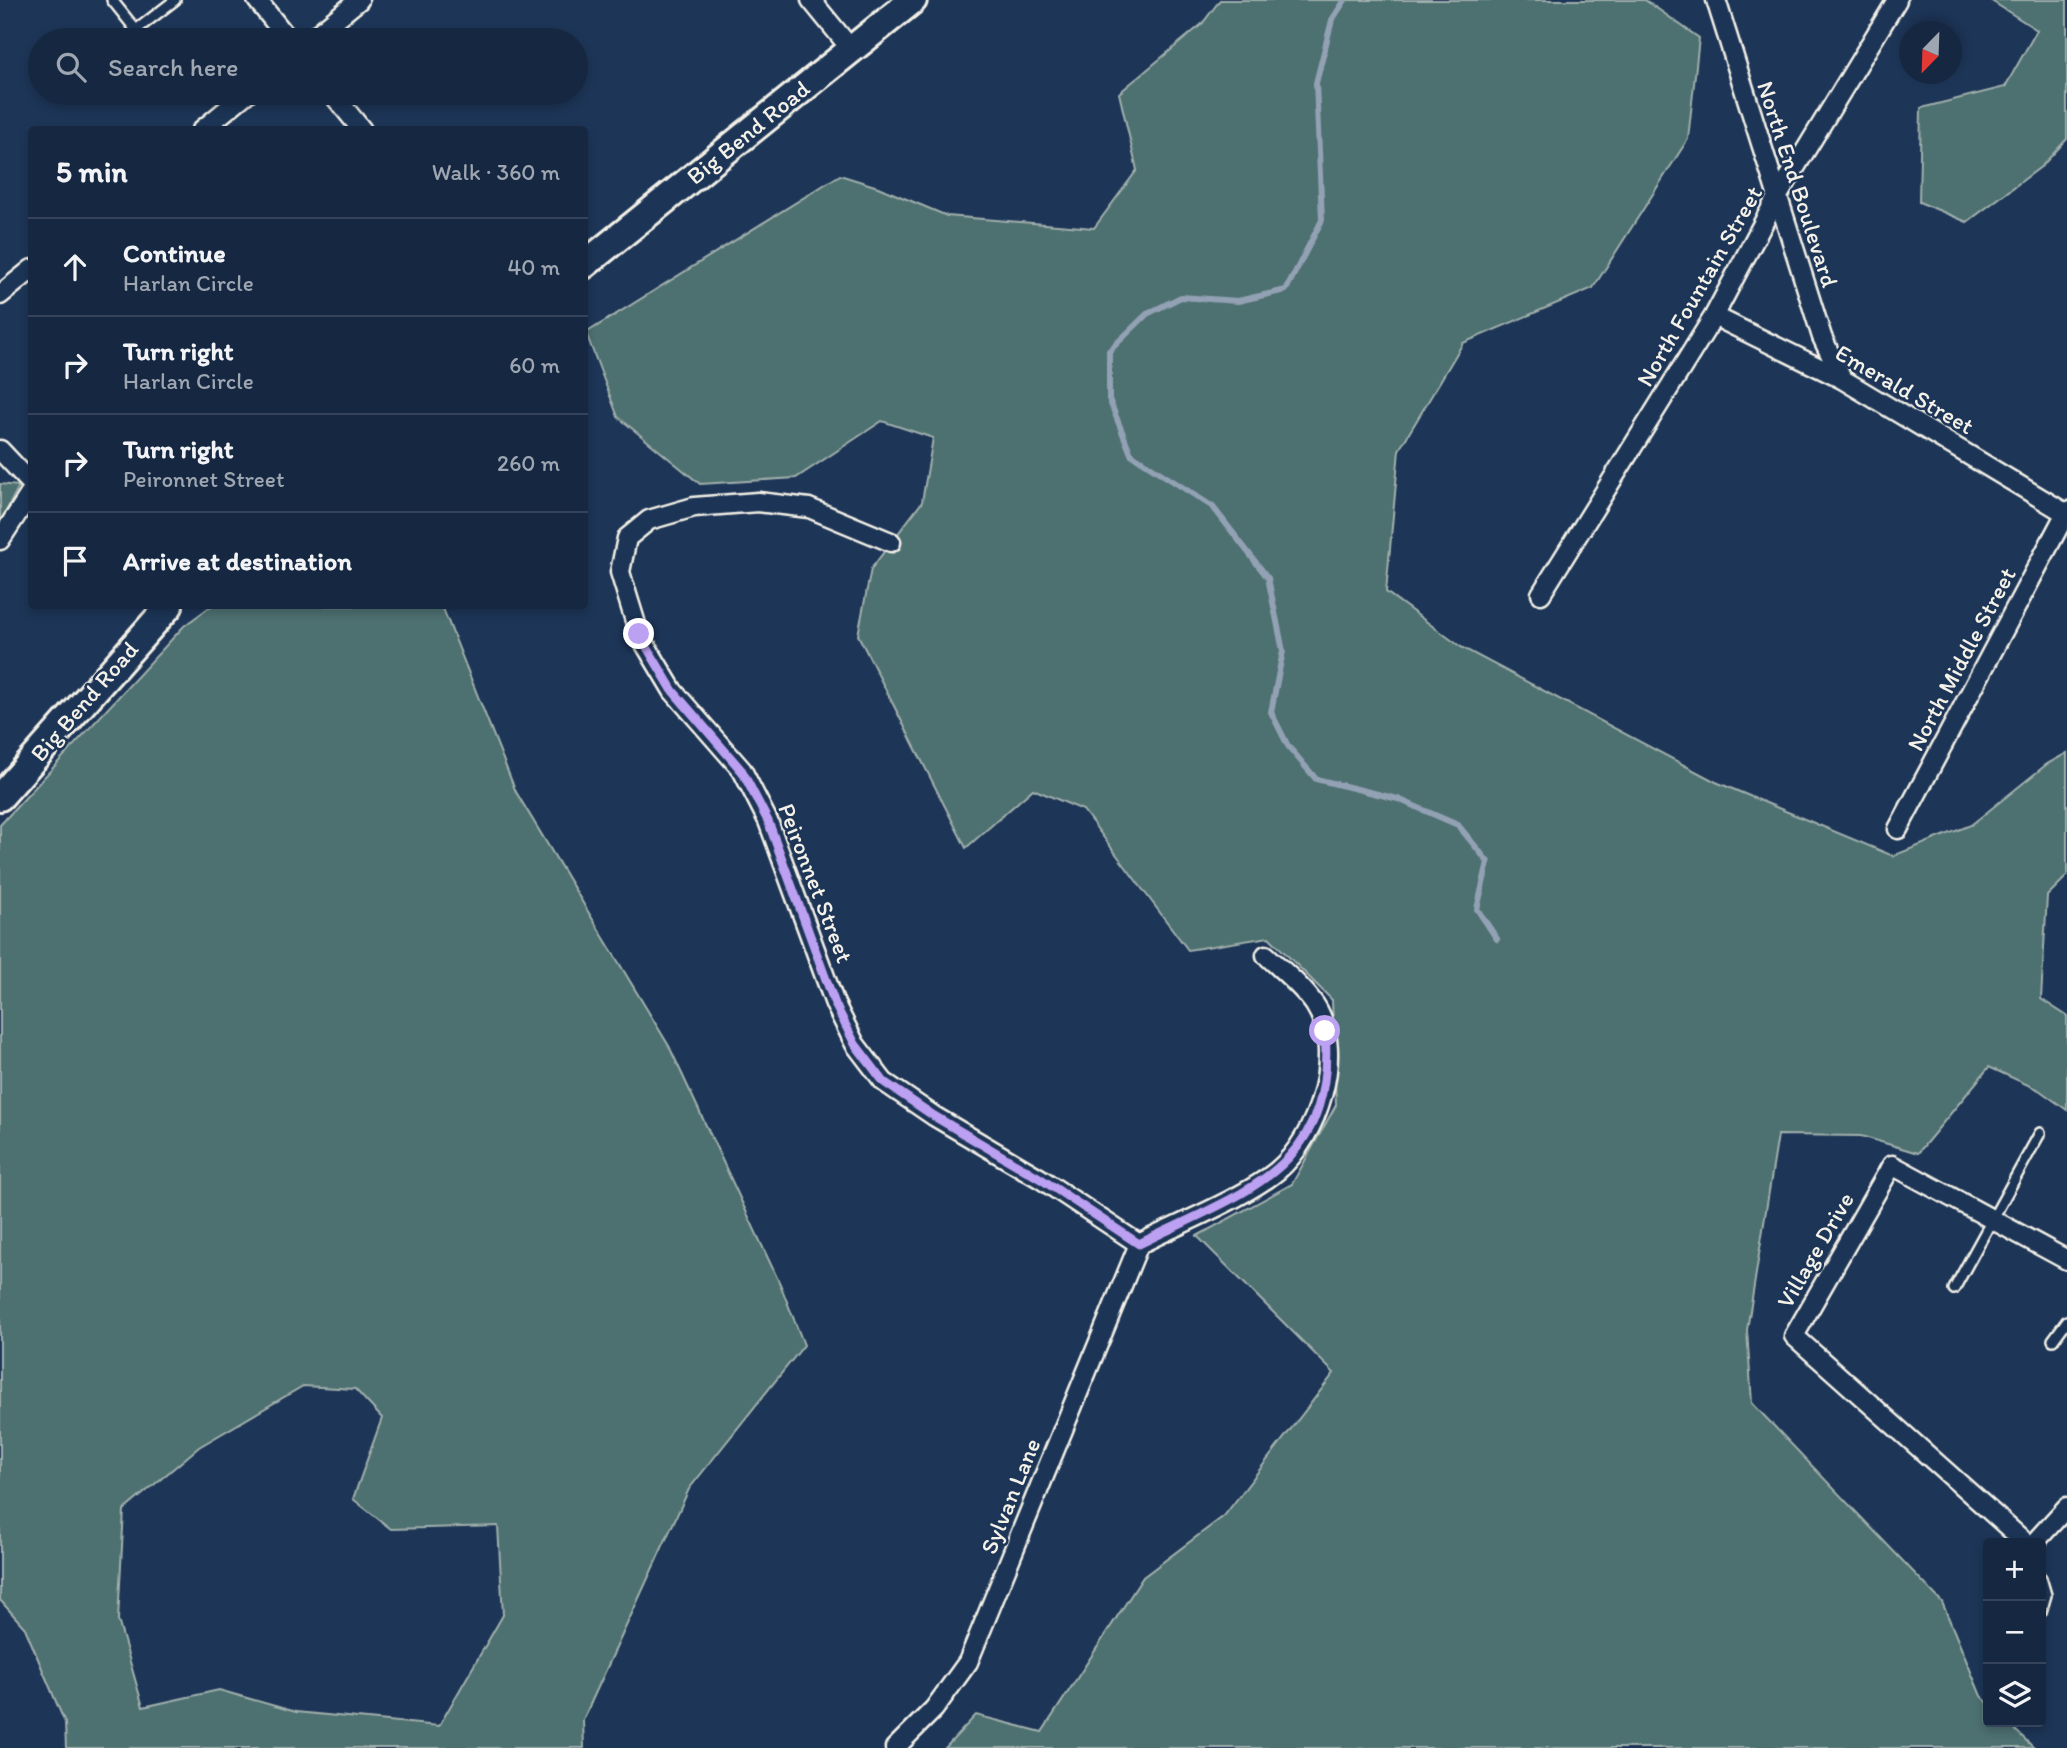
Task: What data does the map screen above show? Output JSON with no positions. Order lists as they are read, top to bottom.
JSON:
{
  "streets": {
    "main road": ["Big Bend Road"],
    "street": [
      "North End Boulevard",
      "North Fountain Street",
      "Emerald Street",
      "North Middle Street",
      "Peironnet Street",
      "Village Drive",
      "Sylvan Lane"
    ]
  },
  "crossings": [
    ["North End Boulevard", "North Fountain Street"],
    ["North End Boulevard", "Emerald Street"],
    ["North Fountain Street", "Emerald Street"],
    ["Emerald Street", "North Middle Street"],
    ["Peironnet Street", "Sylvan Lane"]
  ],
  "north": "bottom left",
  "page": {
    "search": "Search here",
    "heading": ["5 min", "Walk · 360 m"],
    "list": [
      ["Continue", "Harlan Circle", "40 m"],
      ["Turn right", "Harlan Circle", "60 m"],
      ["Turn right", "Peironnet Street", "260 m"],
      "Arrive at destination"
    ],
    "map_buttons": ["+", "−"]
  }
}
